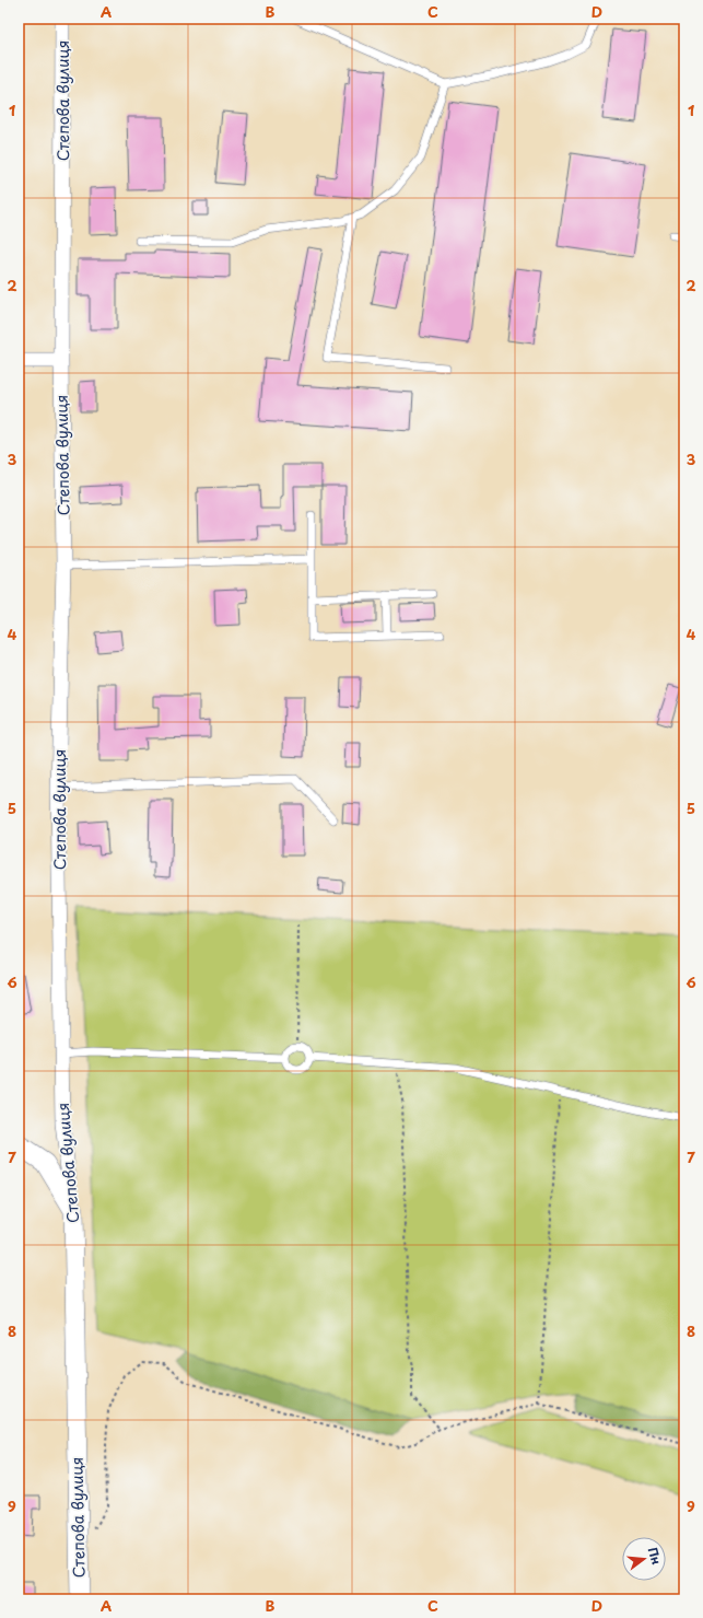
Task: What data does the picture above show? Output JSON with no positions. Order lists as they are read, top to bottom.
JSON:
{
  "streets": {
    "street": ["Степова вулиця"]
  },
  "north": "right",
  "grid": {
    "columns": [
      "A",
      "B",
      "C",
      "D"
    ],
    "rows": [
      "1",
      "2",
      "3",
      "4",
      "5",
      "6",
      "7",
      "8",
      "9"
    ]
  }
}
